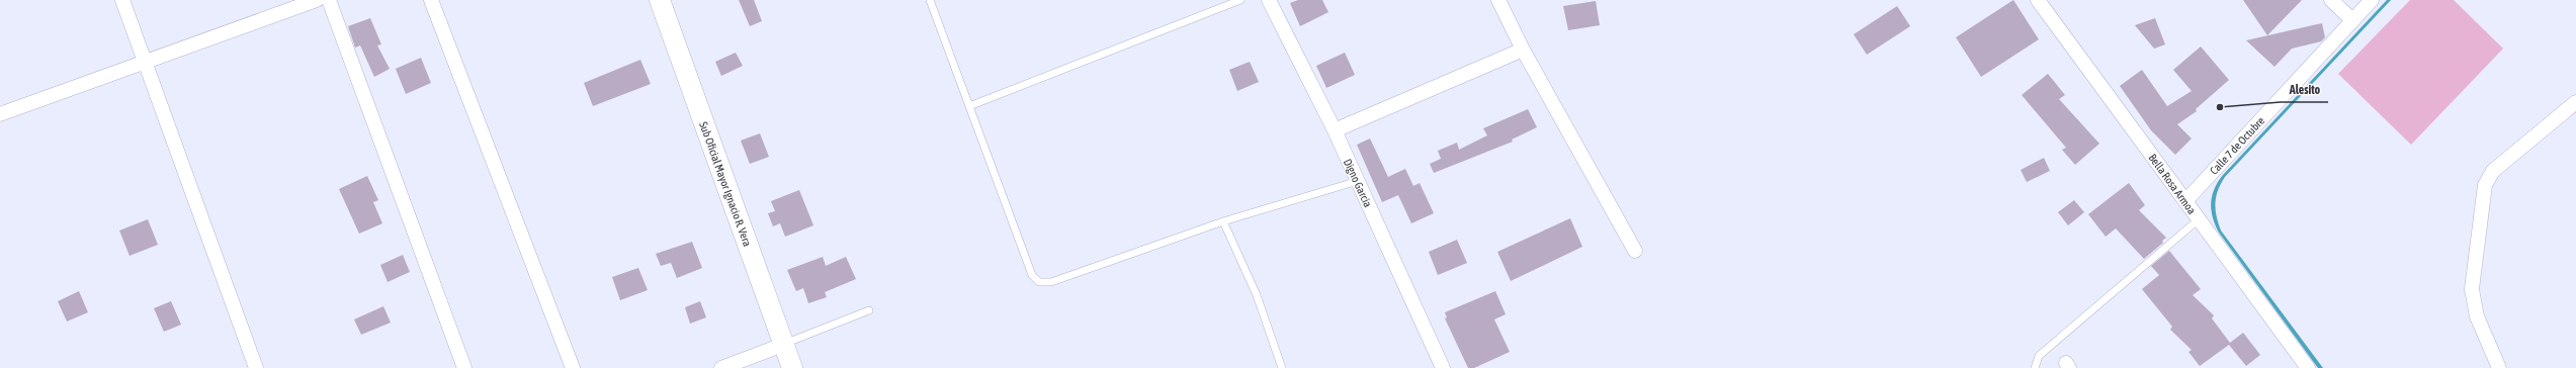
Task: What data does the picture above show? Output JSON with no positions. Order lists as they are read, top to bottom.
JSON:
{
  "streets": {
    "street": [
      "Calle 7 de Octubre",
      "Digno Garcia",
      "Sub Oficial Mayor Ignacio R. Vera",
      "Bella Rosa Armoa"
    ]
  },
  "crossings": [
    ["Calle 7 de Octubre", "Bella Rosa Armoa"]
  ],
  "places": ["Alesito"]
}
